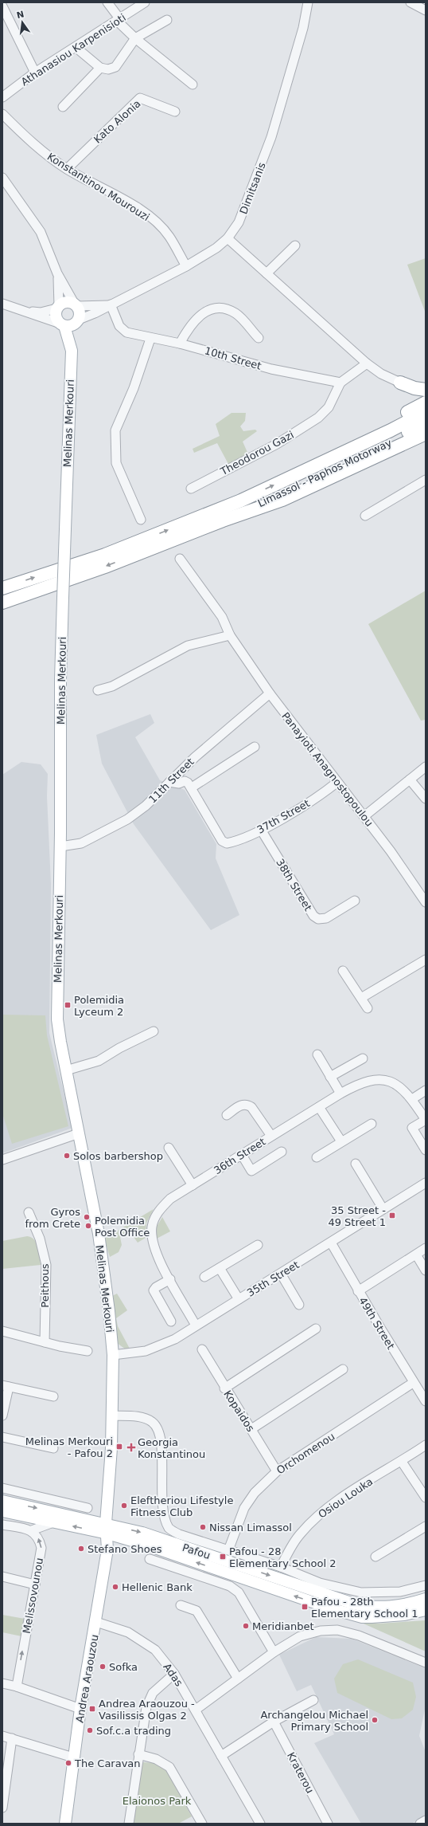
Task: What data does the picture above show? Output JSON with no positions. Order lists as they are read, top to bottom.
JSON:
{
  "streets": {
    "highway": ["Limassol - Paphos Motorway"],
    "main road": ["Melinas Merkouri", "Pafou", "Andrea Araouzou"],
    "street": [
      "Athanasiou Karpenisioti",
      "Kato Alonia",
      "Konstantinou Mourouzi",
      "Dimitsanis",
      "10th Street",
      "Theodorou Gazi",
      "Panayioti Anagnostopoulou",
      "11th Street",
      "37th Street",
      "38th Street",
      "36th Street",
      "35th Street",
      "Peithous",
      "49th Street",
      "Kopaidos",
      "Orchomenou",
      "Osiou Louka",
      "Melissovounou",
      "Adas",
      "Kraterou"
    ]
  },
  "crossings": [
    ["Kato Alonia", "Konstantinou Mourouzi"],
    ["Konstantinou Mourouzi", "Dimitsanis"],
    ["Dimitsanis", "10th Street"],
    ["Dimitsanis", "Melinas Merkouri"],
    ["10th Street", "Theodorou Gazi"],
    ["Melinas Merkouri", "11th Street"],
    ["Melinas Merkouri", "35th Street"],
    ["Melinas Merkouri", "Pafou"],
    ["Melinas Merkouri", "Andrea Araouzou"],
    ["Panayioti Anagnostopoulou", "11th Street"],
    ["Panayioti Anagnostopoulou", "37th Street"],
    ["37th Street", "38th Street"],
    ["36th Street", "35th Street"],
    ["35th Street", "49th Street"],
    ["49th Street", "Orchomenou"],
    ["Kopaidos", "Orchomenou"],
    ["Pafou", "Andrea Araouzou"],
    ["Adas", "Andrea Araouzou"]
  ],
  "one_way": ["Melissovounou"],
  "parks": ["Elaionos Park"],
  "places": {
    "transit": [
      "Polemidia Lyceum 2",
      "35 Street - 49 Street 1",
      "Melinas Merkouri - Pafou 2",
      "Pafou - 28 Elementary School 2",
      "Pafou - 28th Elementary School 1",
      "Andrea Araouzou - Vasilissis Olgas 2"
    ],
    "other": [
      "Solos barbershop",
      "Gyros from Crete",
      "Polemidia Post Office",
      "Eleftheriou Lifestyle Fitness Club",
      "Nissan Limassol",
      "Stefano Shoes",
      "Hellenic Bank",
      "Meridianbet",
      "Sofka",
      "Archangelou Michael Primary School",
      "Sof.c.a trading",
      "The Caravan"
    ],
    "health": ["Georgia Konstantinou"]
  },
  "north": "top"
}
